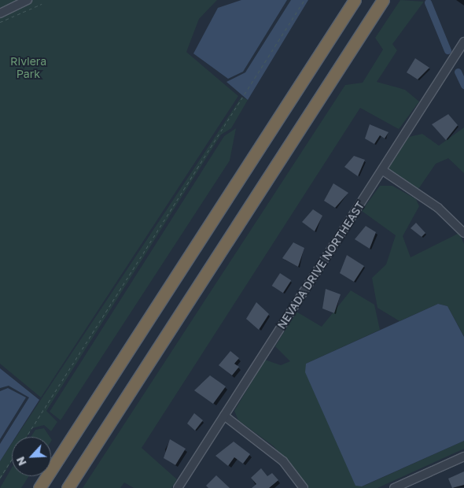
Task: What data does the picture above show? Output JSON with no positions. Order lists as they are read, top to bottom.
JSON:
{
  "streets": {
    "street": ["NEVADA DRIVE NORTHEAST"]
  },
  "parks": ["Riviera Park"],
  "north": "bottom left"
}
